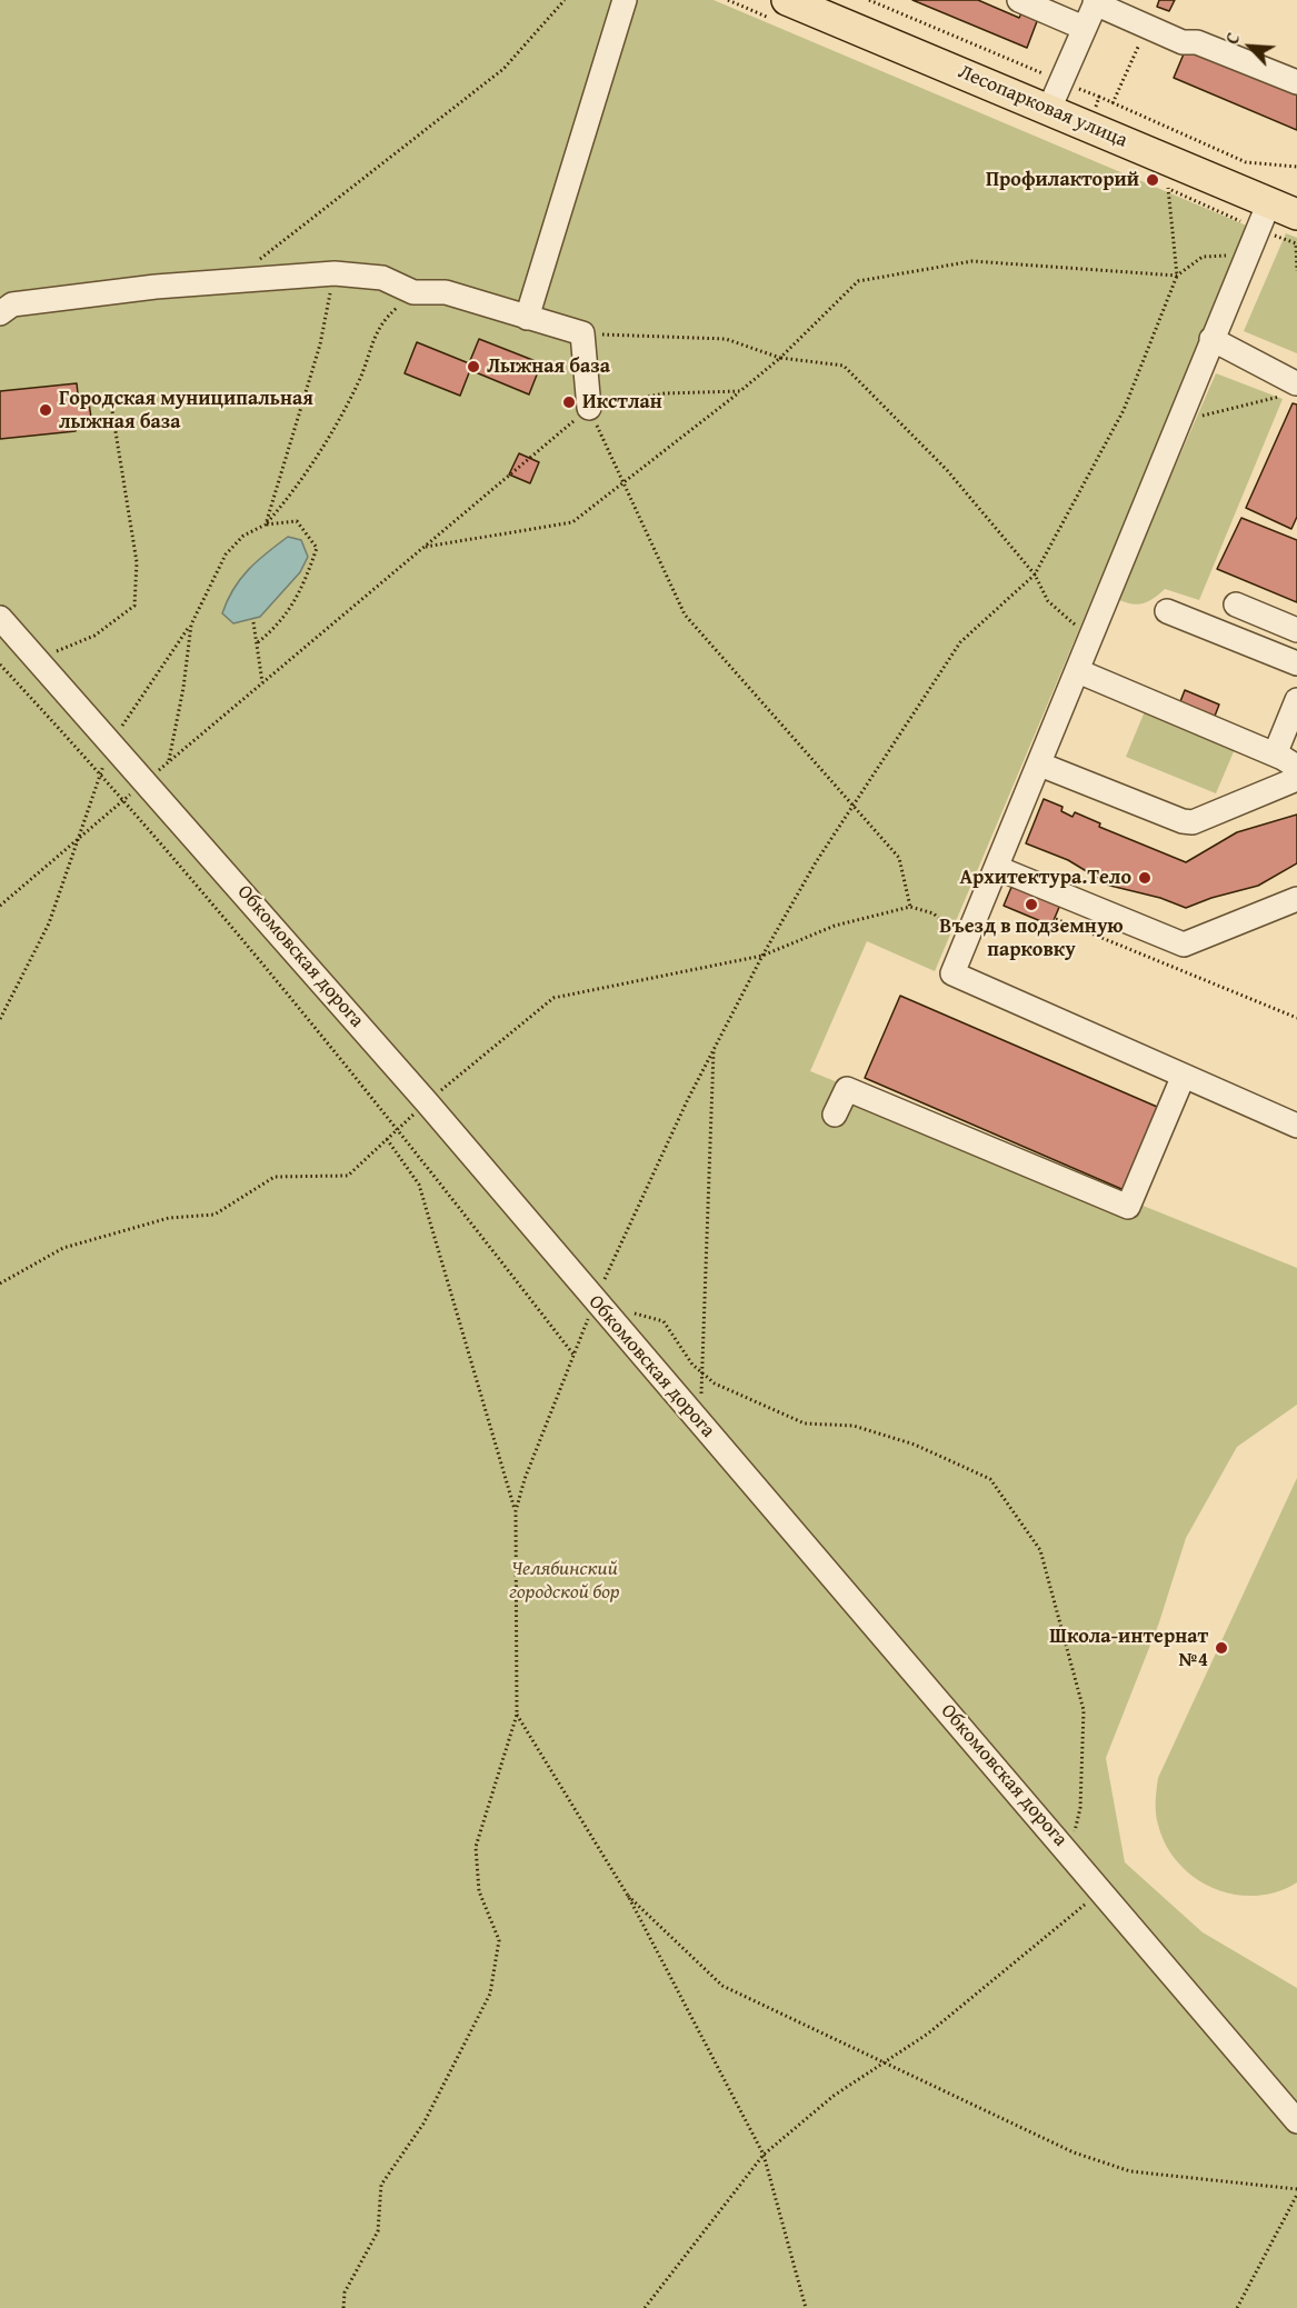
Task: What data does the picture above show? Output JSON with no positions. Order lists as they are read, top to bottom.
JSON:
{
  "streets": {
    "main road": ["Лесопарковая улица"],
    "street": ["Обкомовская дорога"]
  },
  "parks": ["Челябинский городской бор"],
  "places": [
    "Профилакторий",
    "Лыжная база",
    "Икстлан",
    "Городская муниципальная лыжная база",
    "Архитектура.Тело",
    "Въезд в подземную парковку",
    "Школа-интернат №4"
  ],
  "north": "top left"
}
